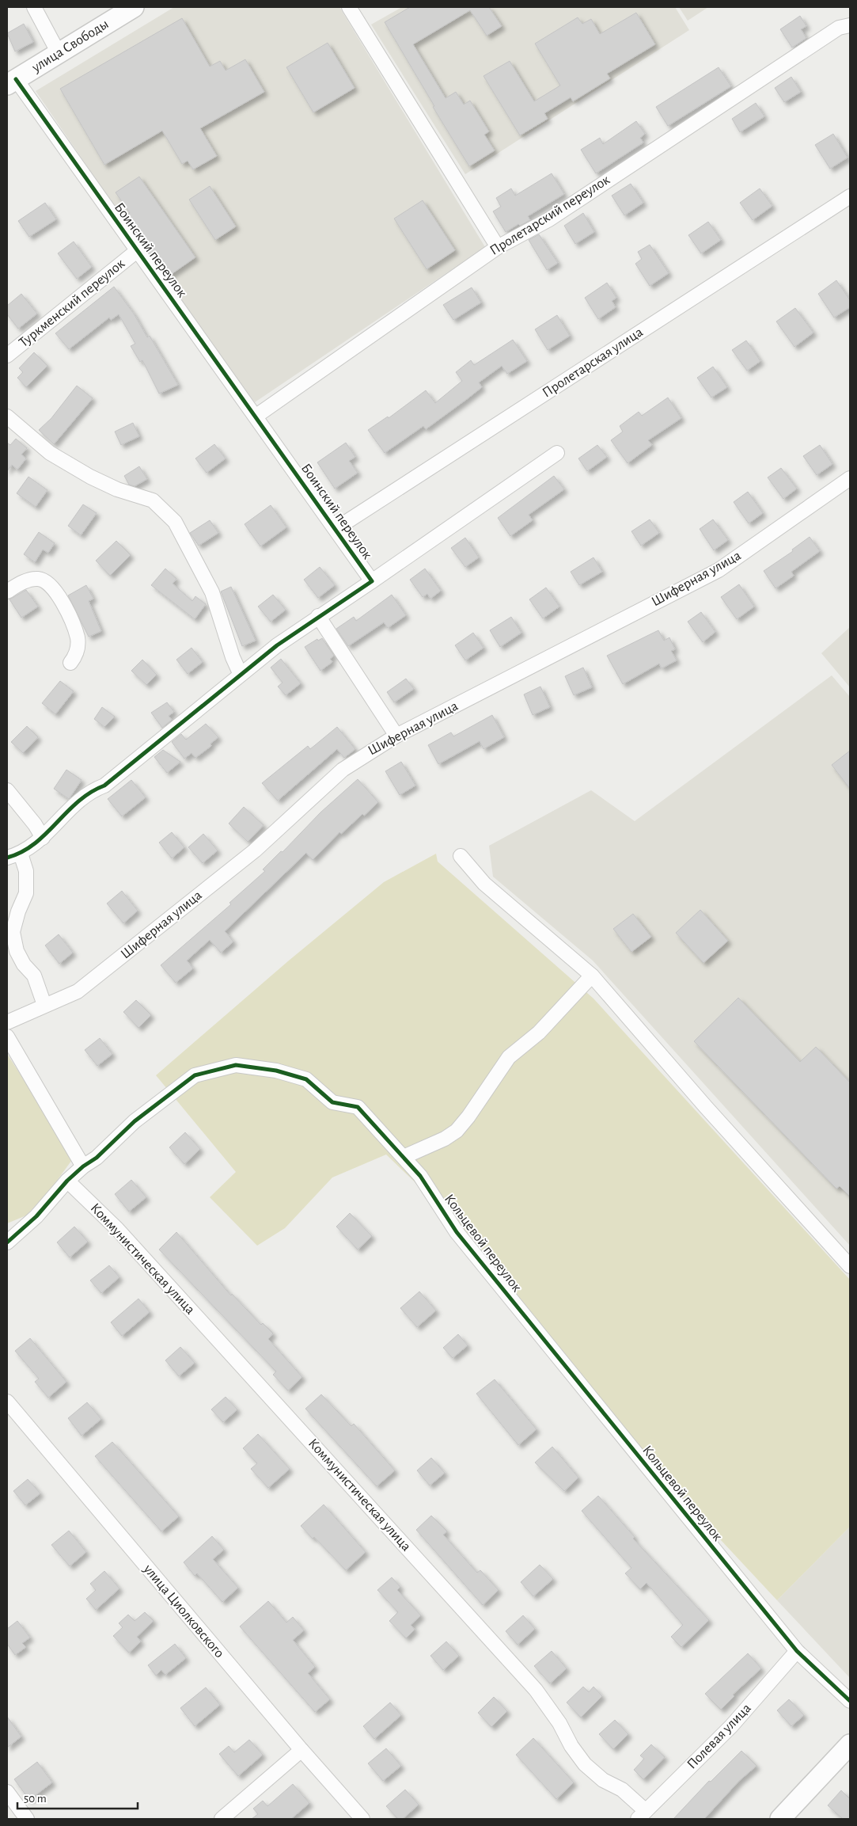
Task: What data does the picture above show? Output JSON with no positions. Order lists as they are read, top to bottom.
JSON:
{
  "streets": {
    "street": [
      "улица Свободы",
      "Пролетарский переулок",
      "Боинский переулок",
      "Туркменский переулок",
      "Пролетарская улица",
      "Шиферная улица",
      "Кольцевой переулок",
      "Коммунистическая улица",
      "улица Циолковского",
      "Полевая улица"
    ]
  },
  "crossings": [
    ["улица Свободы", "Боинский переулок"],
    ["Пролетарский переулок", "Боинский переулок"],
    ["Боинский переулок", "Туркменский переулок"],
    ["Боинский переулок", "Пролетарская улица"],
    ["Кольцевой переулок", "Коммунистическая улица"],
    ["Кольцевой переулок", "Полевая улица"],
    ["Коммунистическая улица", "Полевая улица"]
  ],
  "scale_bar": "50 m"
}
